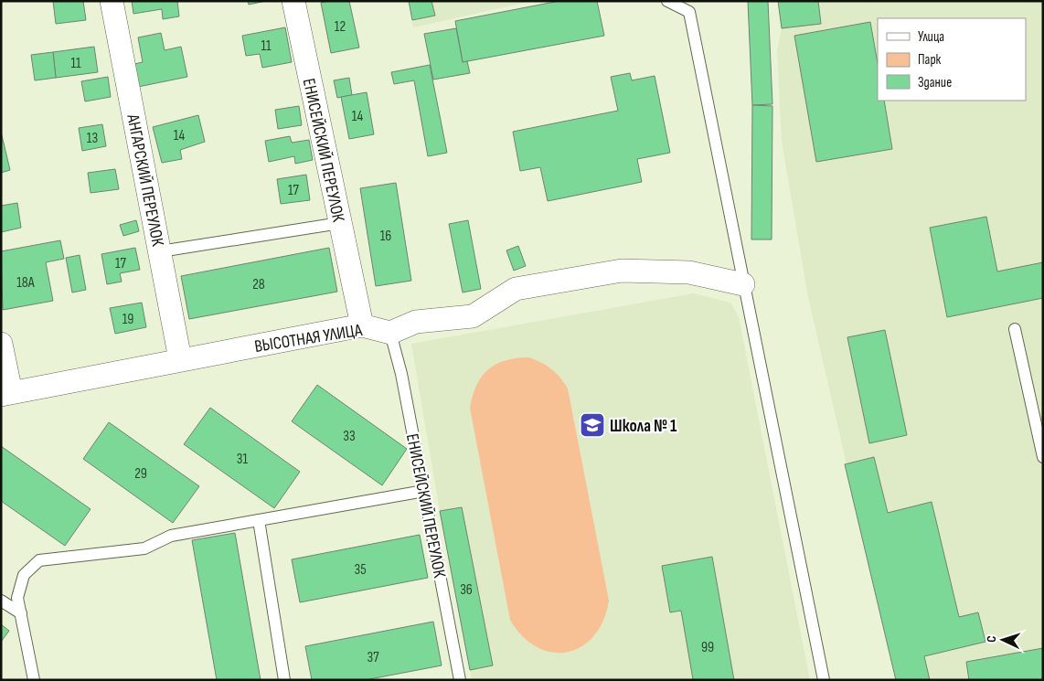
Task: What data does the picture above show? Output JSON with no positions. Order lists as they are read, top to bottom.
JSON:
{
  "streets": {
    "street": ["ЕНИСЕЙСКИЙ ПЕРЕУЛОК", "АНГАРСКИЙ ПЕРЕУЛОК", "ВЫСОТНАЯ УЛИЦА"]
  },
  "crossings": [
    ["ЕНИСЕЙСКИЙ ПЕРЕУЛОК", "ВЫСОТНАЯ УЛИЦА"],
    ["АНГАРСКИЙ ПЕРЕУЛОК", "ВЫСОТНАЯ УЛИЦА"]
  ],
  "places": {
    "school or university": ["Школа № 1"]
  },
  "house_numbers": [
    "12",
    "11",
    "11",
    "14",
    "14",
    "13",
    "17",
    "16",
    "17",
    "18А",
    "28",
    "19",
    "33",
    "31",
    "29",
    "35",
    "36",
    "99",
    "37"
  ],
  "legend": ["Улица", "Парк", "Здание"],
  "north": "left"
}
